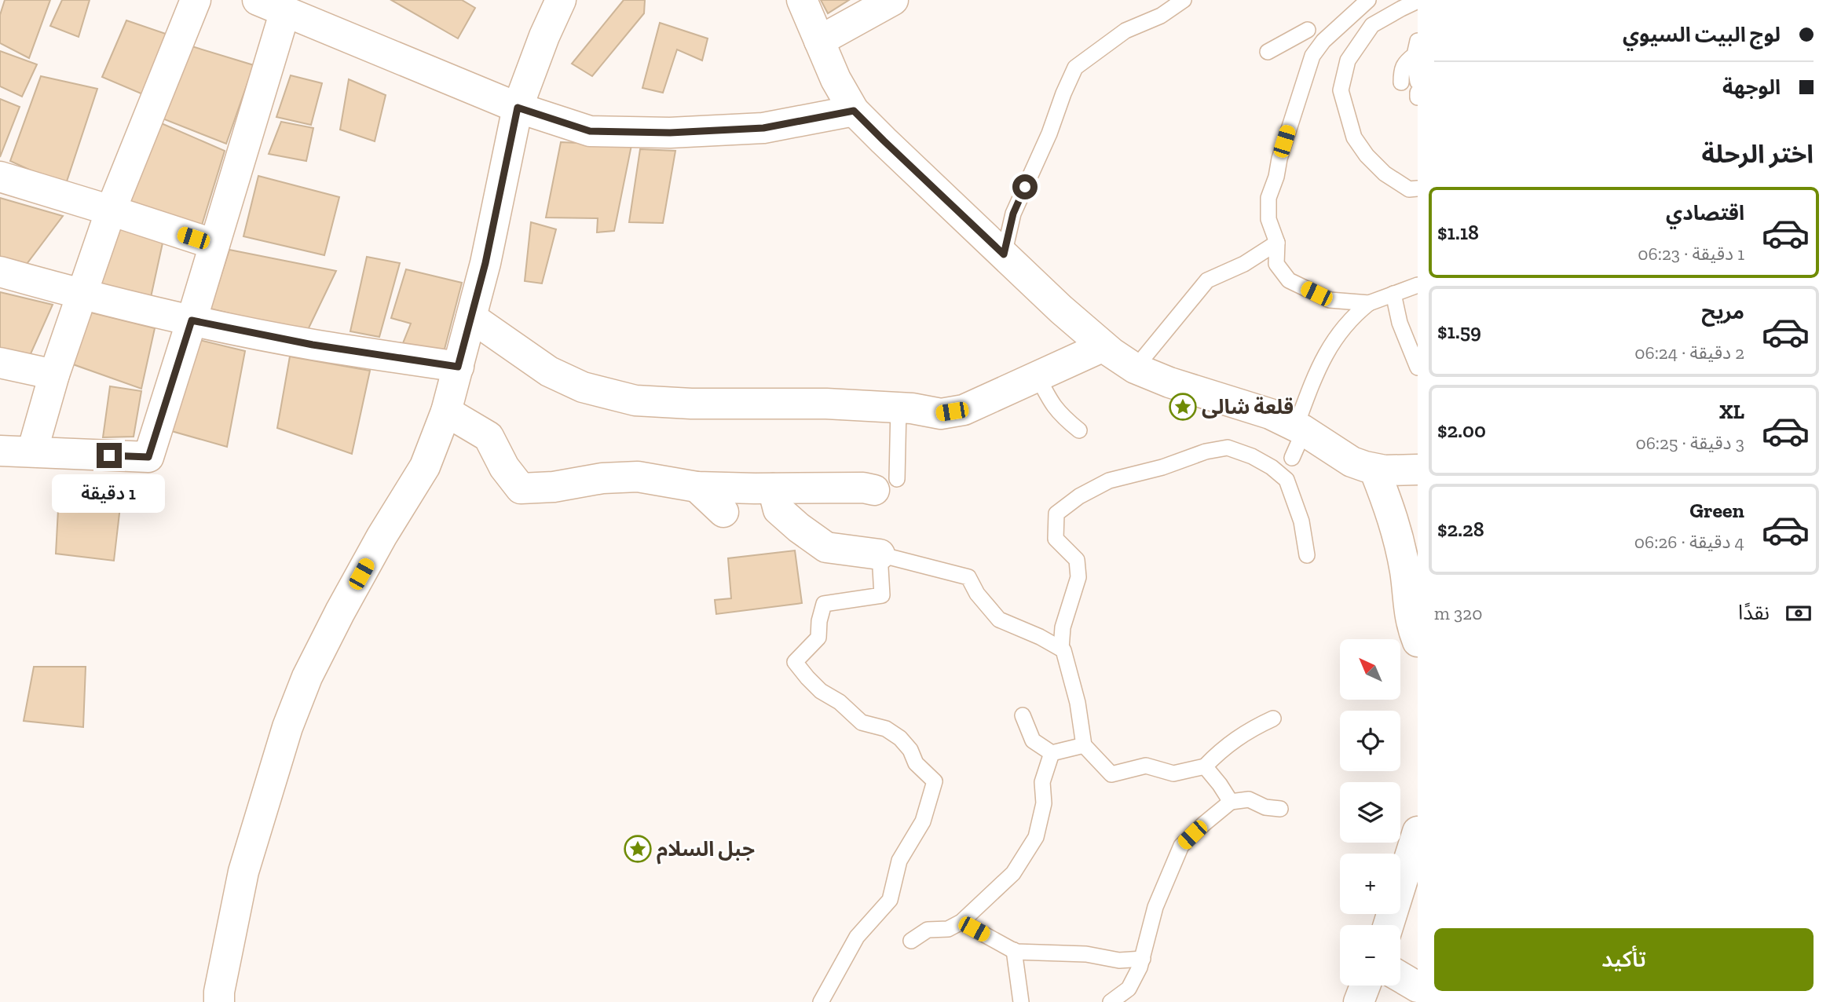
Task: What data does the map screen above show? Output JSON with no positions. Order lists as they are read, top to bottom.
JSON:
{
  "places": {
    "place": ["قلعة شالى", "جبل السلام"]
  },
  "north": "top left",
  "page": {
    "banner": ["لوج البيت السيوي", "الوجهة"],
    "heading": "اختر الرحلة",
    "list": [
      {
        "name": "اقتصادي",
        "note": "1 دقيقة · 06:23",
        "value": "$1.18"
      },
      {
        "name": "مريح",
        "note": "2 دقيقة · 06:24",
        "value": "$1.59"
      },
      {
        "name": "XL",
        "note": "3 دقيقة · 06:25",
        "value": "$2.00"
      },
      {
        "name": "Green",
        "note": "4 دقيقة · 06:26",
        "value": "$2.28"
      }
    ],
    "bubble": "1 دقيقة",
    "pay": ["نقدًا", "320 m"],
    "map_buttons": ["+", "−"],
    "buttons": "تأكيد"
  }
}
